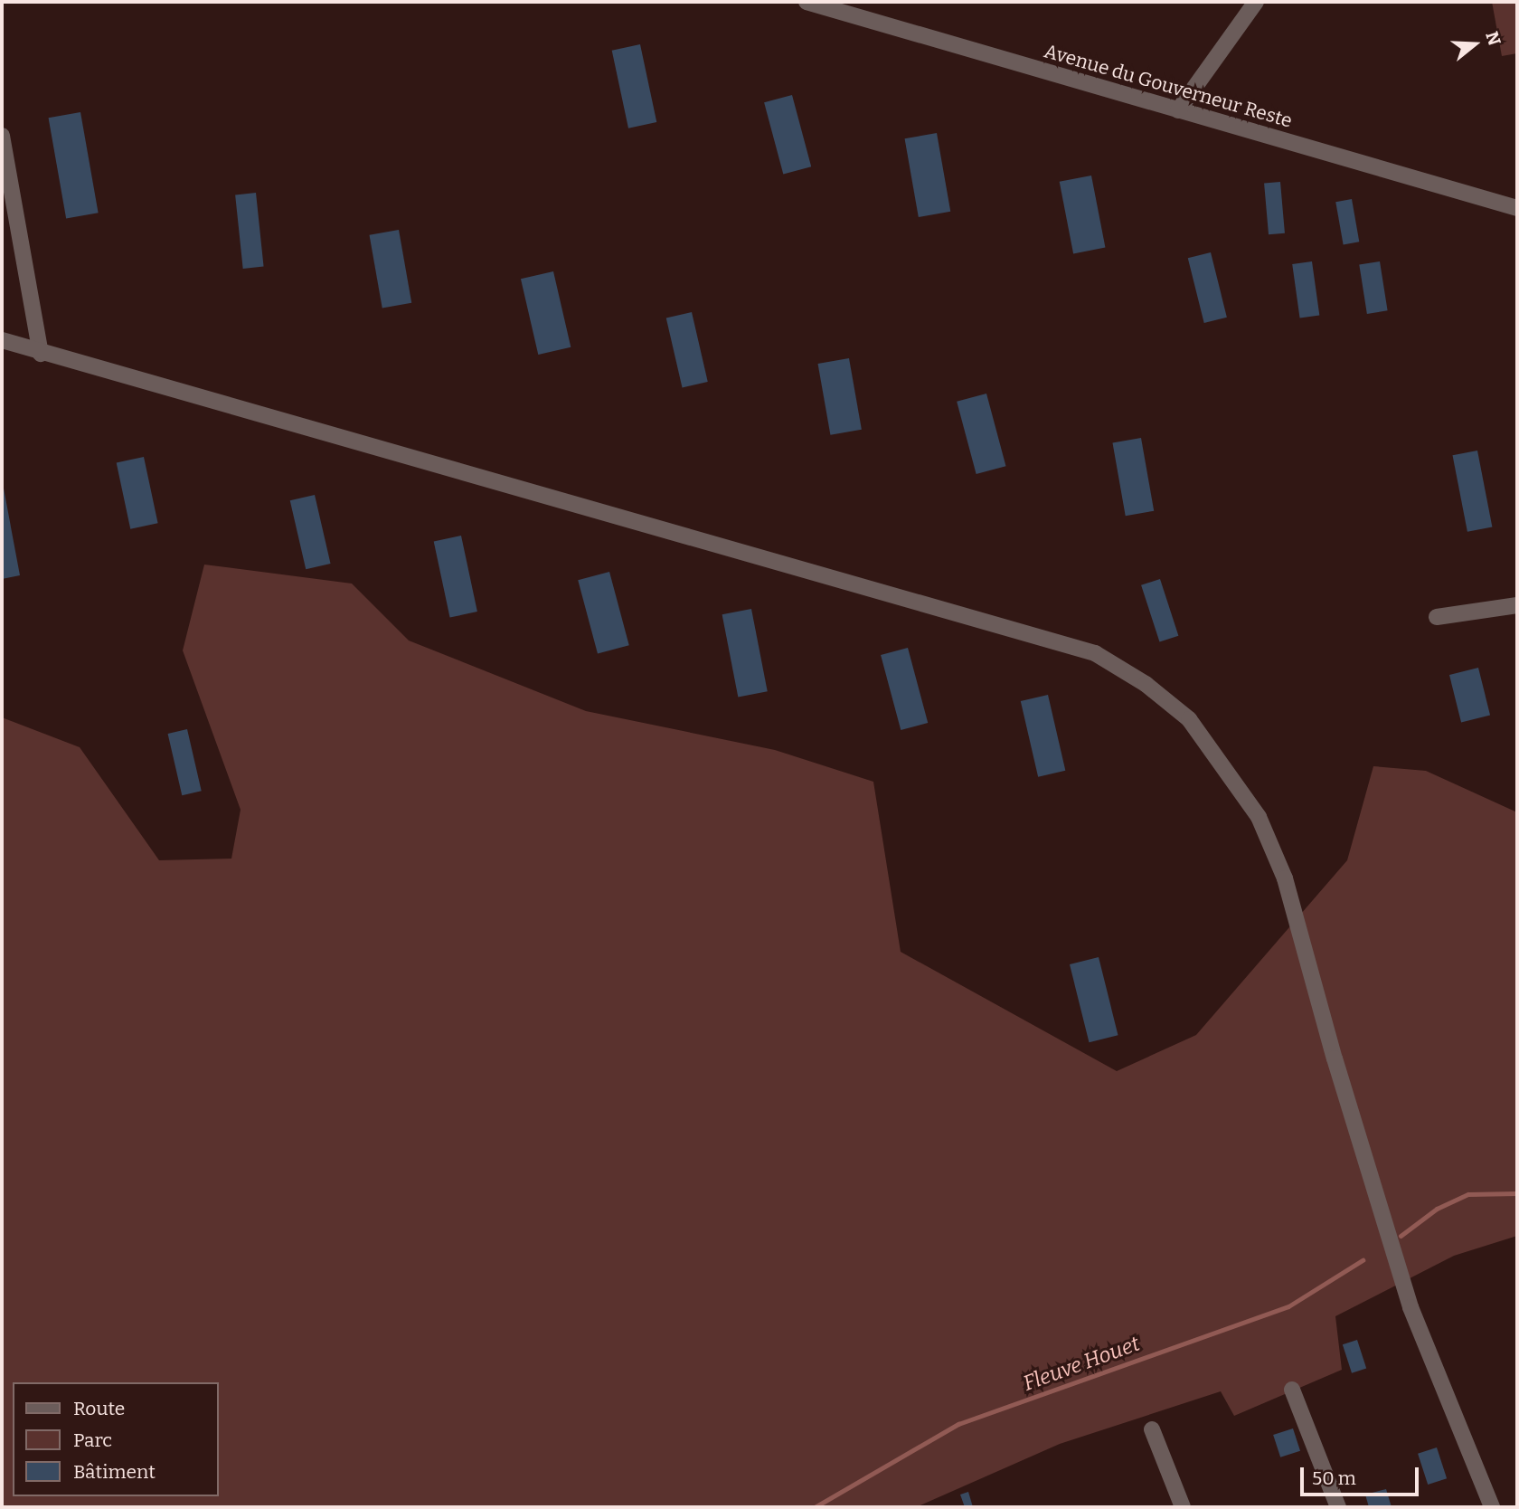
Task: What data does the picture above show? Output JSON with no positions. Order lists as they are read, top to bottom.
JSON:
{
  "streets": {
    "street": ["Avenue du Gouverneur Reste"]
  },
  "water": ["Fleuve Houet"],
  "legend": ["Route", "Parc", "Bâtiment"],
  "scale_bar": "50 m",
  "north": "right"
}
